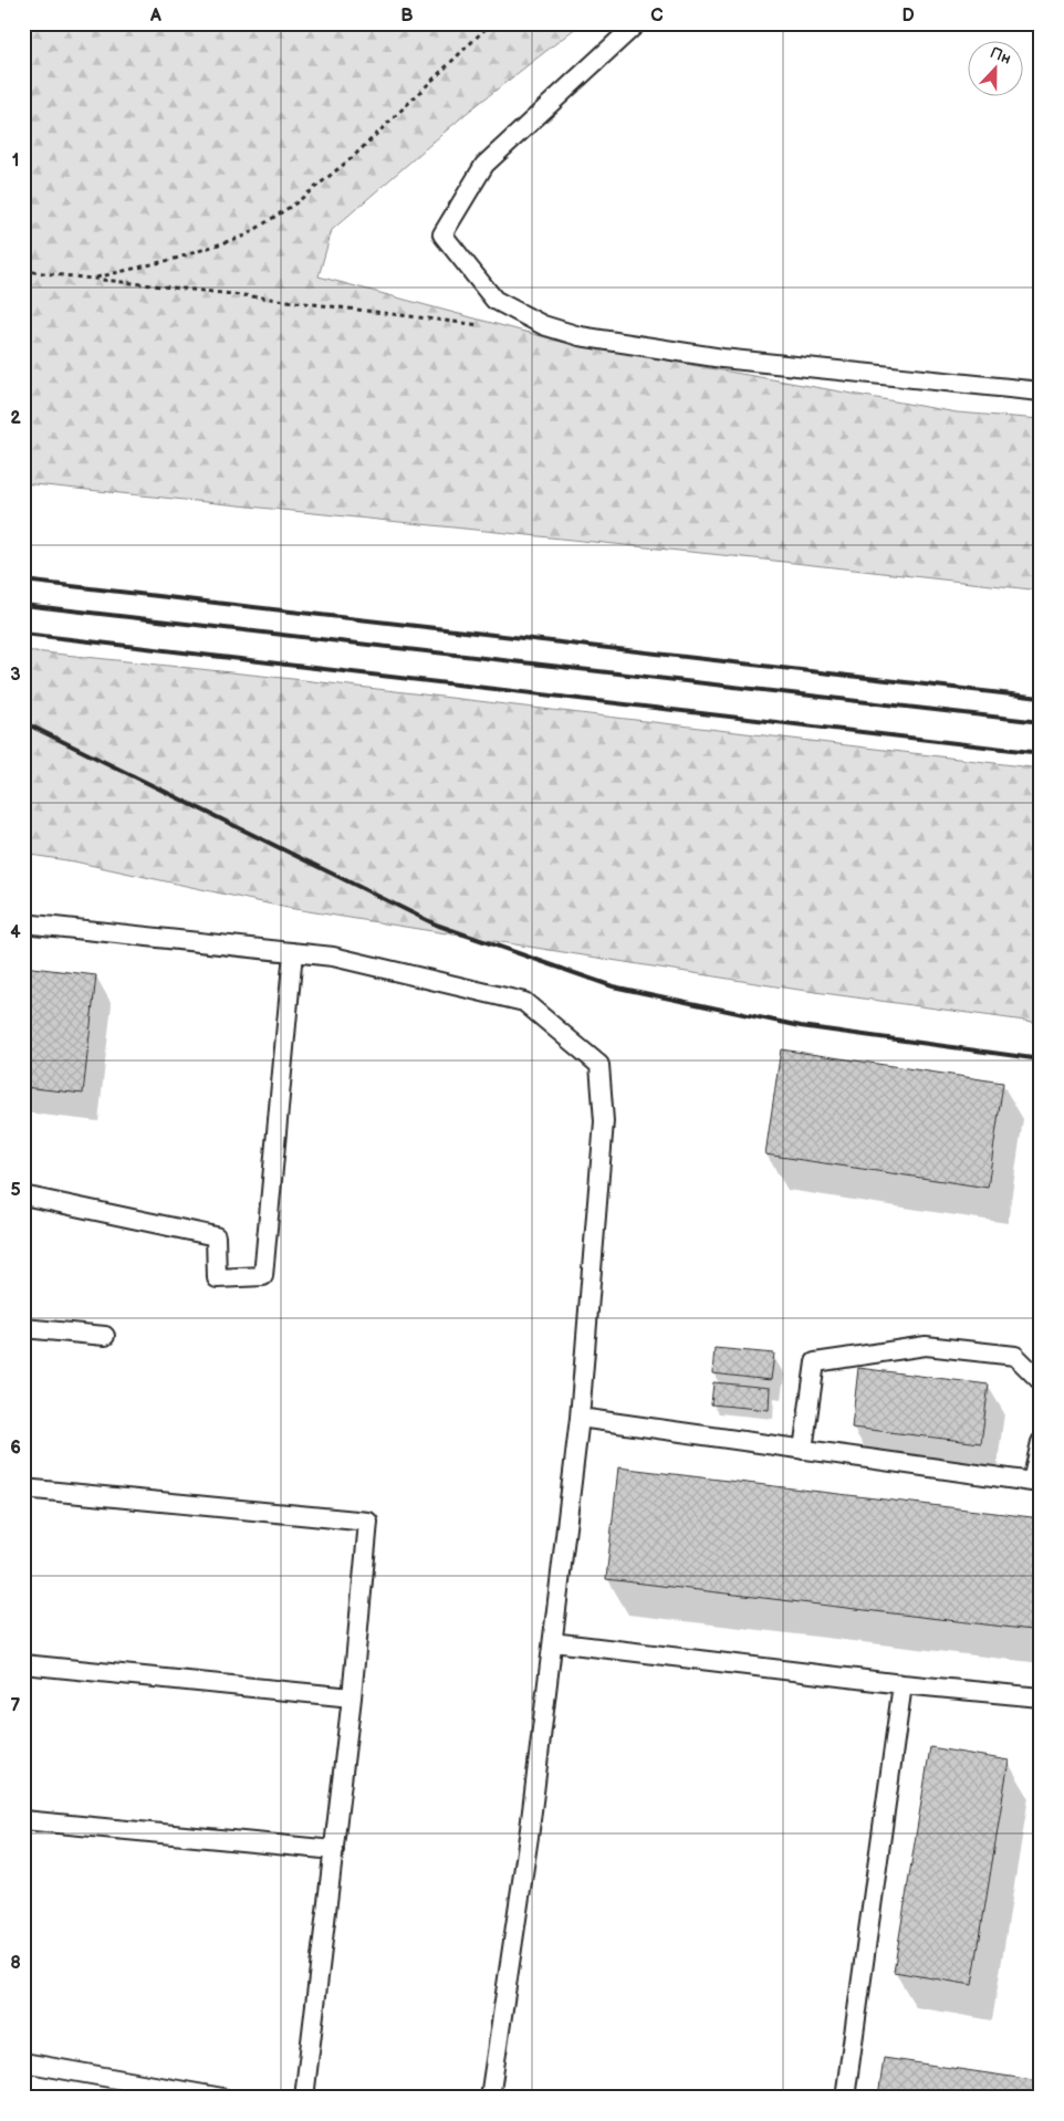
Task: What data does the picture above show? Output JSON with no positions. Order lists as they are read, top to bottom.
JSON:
{
  "north": "top",
  "grid": {
    "columns": [
      "A",
      "B",
      "C",
      "D"
    ],
    "rows": [
      "1",
      "2",
      "3",
      "4",
      "5",
      "6",
      "7",
      "8"
    ]
  }
}
